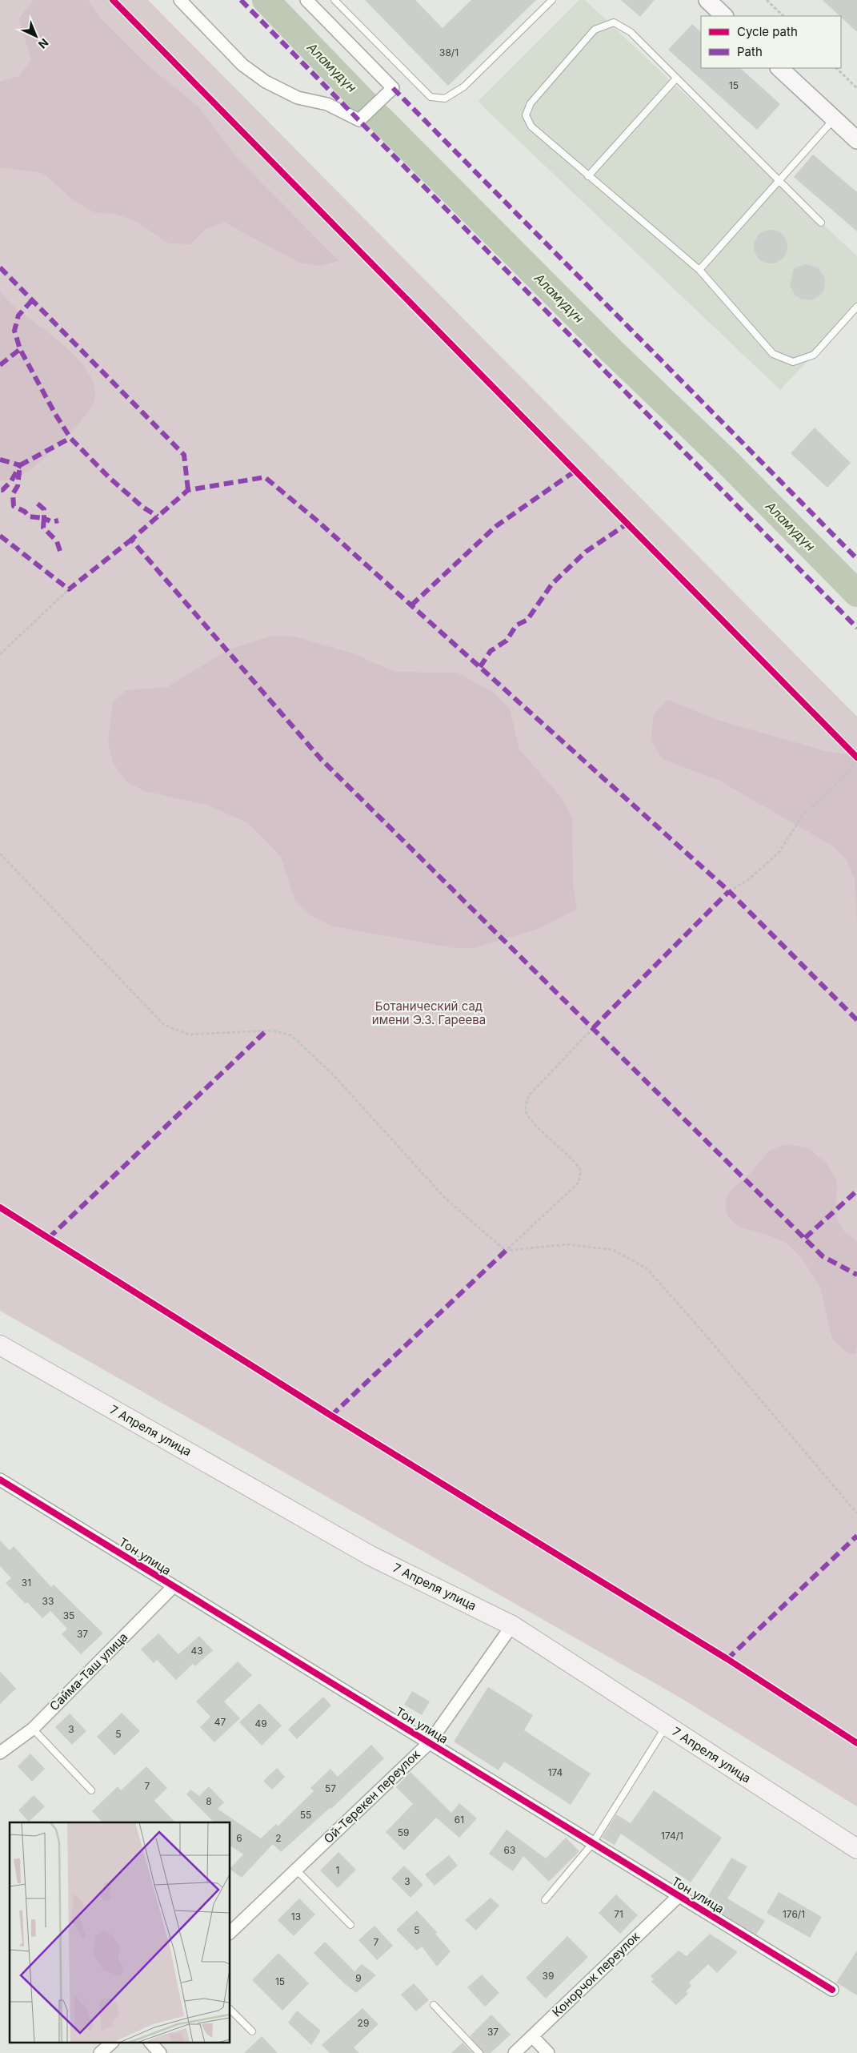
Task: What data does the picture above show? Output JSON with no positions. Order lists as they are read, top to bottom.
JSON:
{
  "streets": {
    "main road": ["7 Апреля улица"],
    "street": [
      "Тон улица",
      "Сайма-Таш улица",
      "Ой-Терекен переулок",
      "Конорчок переулок"
    ]
  },
  "crossings": [
    ["7 Апреля улица", "Ой-Терекен переулок"],
    ["Тон улица", "Сайма-Таш улица"],
    ["Тон улица", "Ой-Терекен переулок"],
    ["Тон улица", "Конорчок переулок"]
  ],
  "water": ["Аламүдүн"],
  "parks": ["Ботанический сад имени Э.З. Гареева"],
  "house_numbers": [
    "38/1",
    "15",
    "31",
    "33",
    "35",
    "37",
    "43",
    "47",
    "49",
    "3",
    "5",
    "174",
    "7",
    "57",
    "8",
    "55",
    "61",
    "59",
    "174/1",
    "6",
    "2",
    "63",
    "1",
    "3",
    "71",
    "176/1",
    "13",
    "5",
    "7",
    "39",
    "9",
    "15",
    "29",
    "37"
  ],
  "legend": ["Cycle path", "Path"],
  "north": "bottom right"
}
